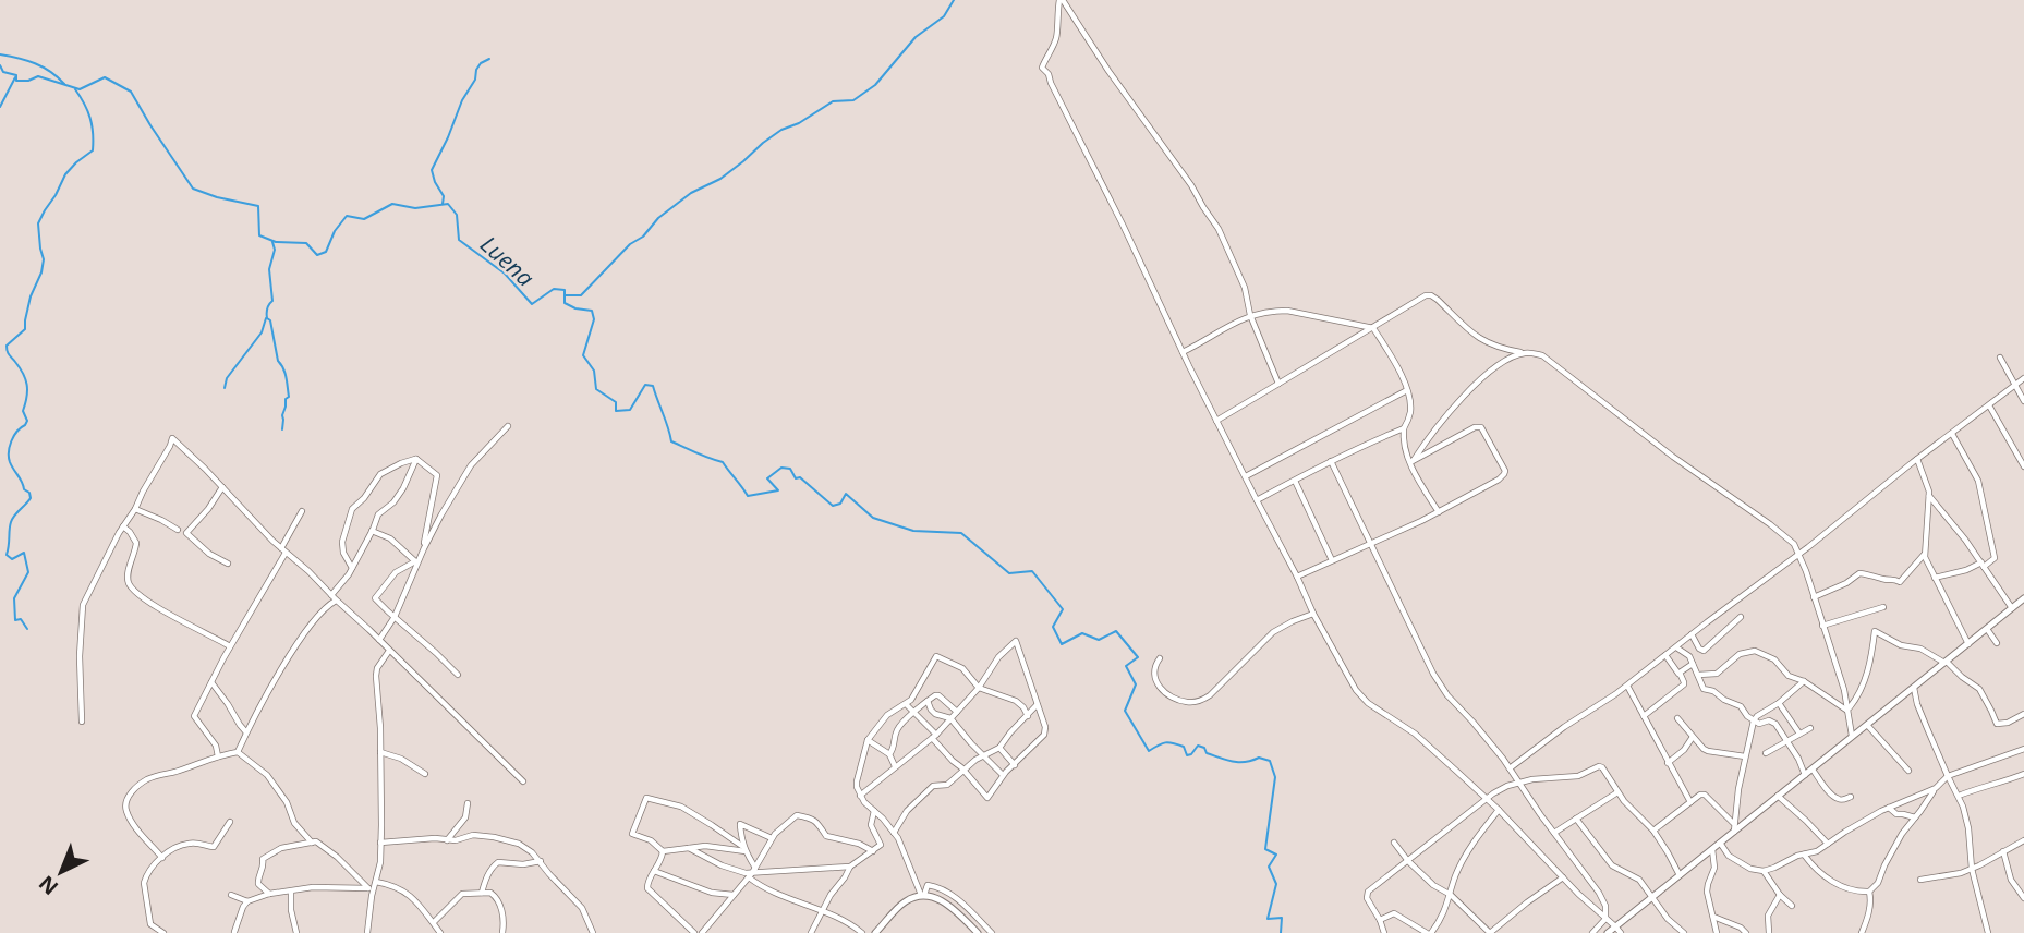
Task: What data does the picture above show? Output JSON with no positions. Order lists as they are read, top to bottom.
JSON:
{
  "water": ["Luena"],
  "north": "bottom left"
}
